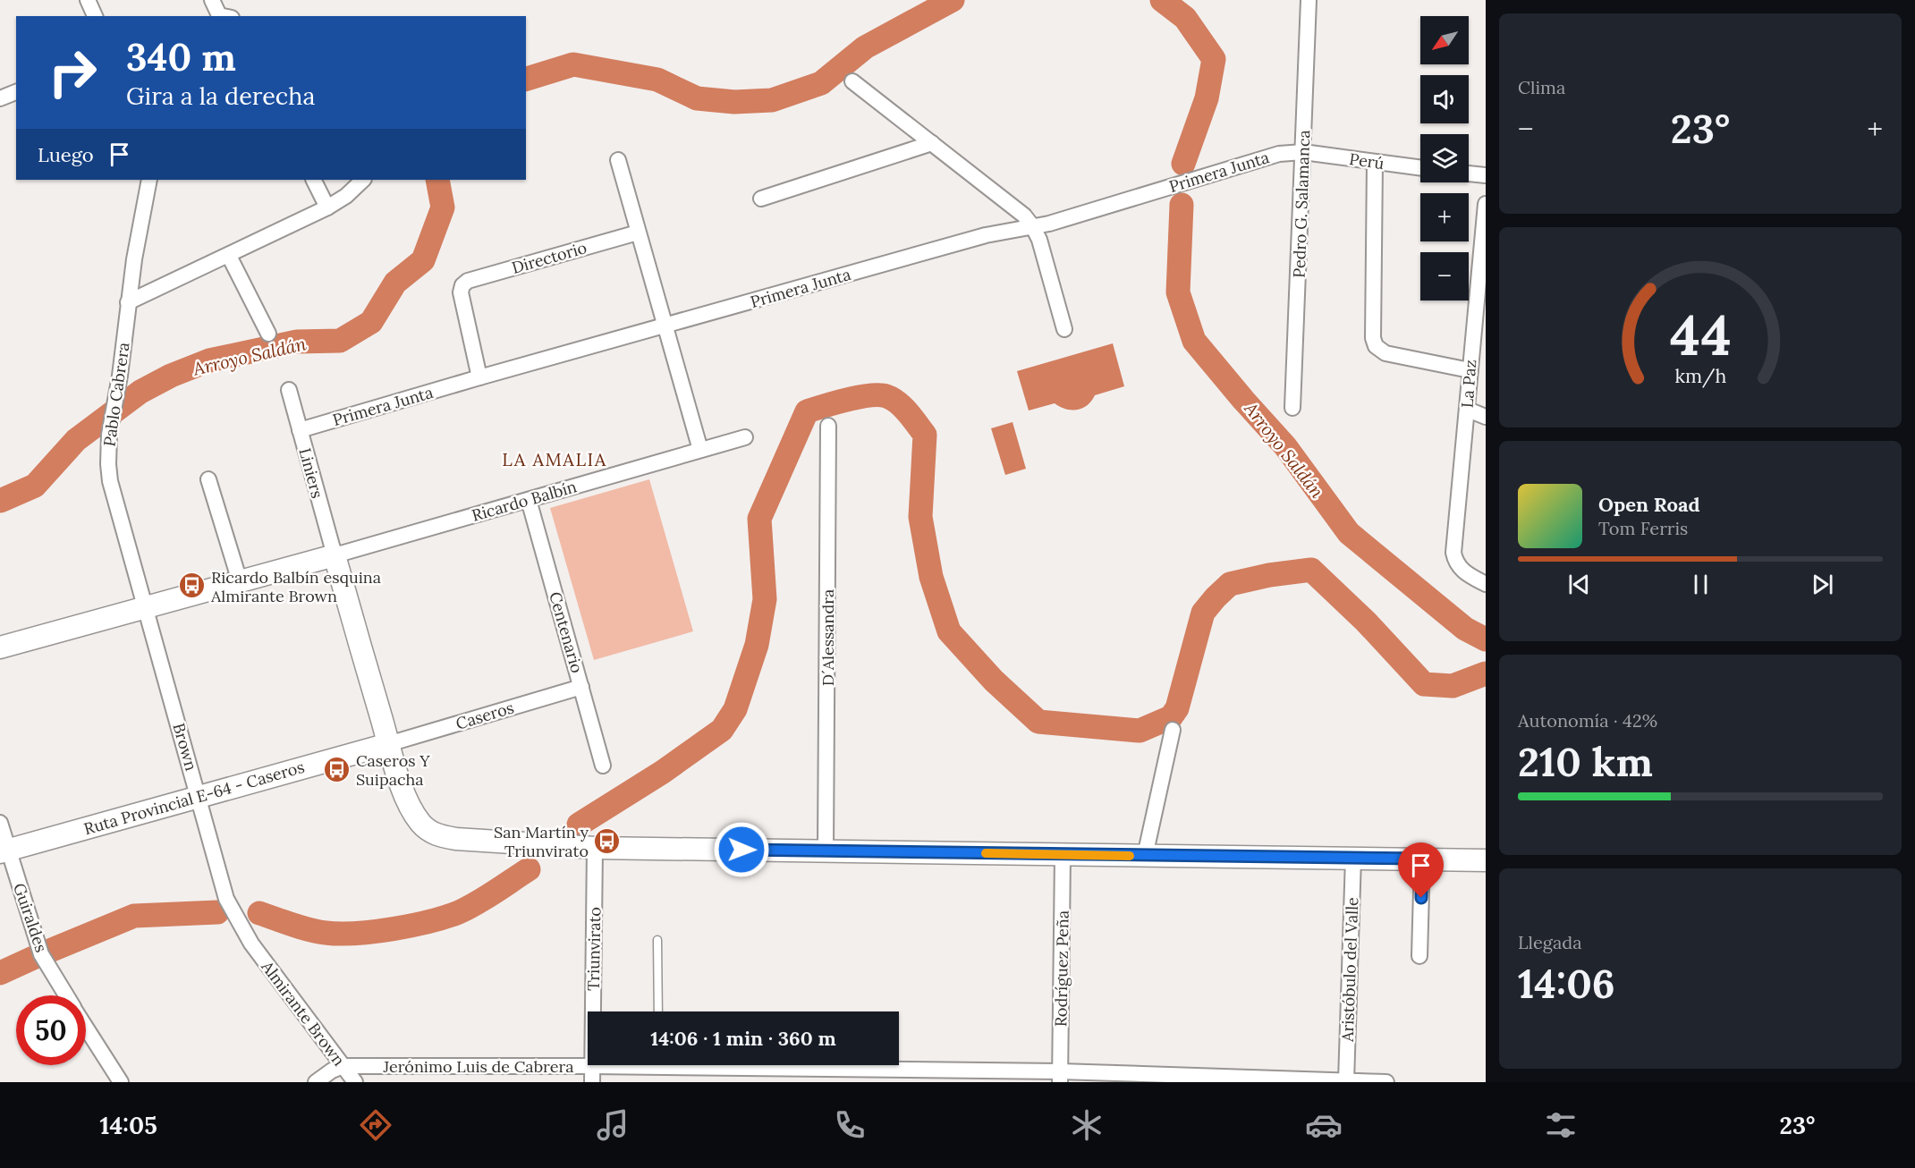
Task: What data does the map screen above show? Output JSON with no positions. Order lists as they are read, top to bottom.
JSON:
{
  "streets": {
    "main road": ["Ruta Provincial E-64 - Caseros"],
    "street": [
      "Perú",
      "Primera Junta",
      "Pedro G. Salamanca",
      "Directorio",
      "La Paz",
      "Pablo Cabrera",
      "Liniers",
      "Ricardo Balbín",
      "Centenario",
      "D´Alessandra",
      "Caseros",
      "Brown",
      "Guiraldes",
      "Triunvirato",
      "Rodríguez Peña",
      "Aristóbulo del Valle",
      "Almirante Brown",
      "Jerónimo Luis de Cabrera"
    ]
  },
  "crossings": [
    ["Perú", "Primera Junta"],
    ["Perú", "Pedro G. Salamanca"],
    ["Primera Junta", "Pedro G. Salamanca"],
    ["Primera Junta", "Directorio"],
    ["Primera Junta", "Liniers"],
    ["Pablo Cabrera", "Brown"],
    ["Liniers", "Ricardo Balbín"],
    ["Ricardo Balbín", "Centenario"],
    ["Centenario", "Caseros"],
    ["Caseros", "Ruta Provincial E-64 - Caseros"],
    ["Brown", "Ruta Provincial E-64 - Caseros"],
    ["Brown", "Almirante Brown"],
    ["Ruta Provincial E-64 - Caseros", "Guiraldes"],
    ["Triunvirato", "Jerónimo Luis de Cabrera"],
    ["Rodríguez Peña", "Jerónimo Luis de Cabrera"],
    ["Aristóbulo del Valle", "Jerónimo Luis de Cabrera"],
    ["Almirante Brown", "Jerónimo Luis de Cabrera"]
  ],
  "districts": ["LA AMALIA"],
  "water": ["Arroyo Saldán"],
  "places": {
    "bus stop": ["Ricardo Balbín esquina Almirante Brown", "Caseros Y Suipacha", "San Martín y Triunvirato"]
  },
  "north": "bottom left",
  "page": {
    "tile": [
      "Clima",
      ["Autonomía · 42%", "210 km"],
      ["Llegada", "14:06"]
    ],
    "map_buttons": ["+", "−"],
    "turn": ["340 m", "Gira a la derecha"],
    "heat": ["−", "23°", "+"],
    "then": "Luego",
    "song": ["Open Road", "Tom Ferris"],
    "limit": "50",
    "trip": "14:06 · 1 min · 360 m",
    "tabs": ["14:05", "23°"],
    "gauge": ["44", "km/h"]
  }
}
